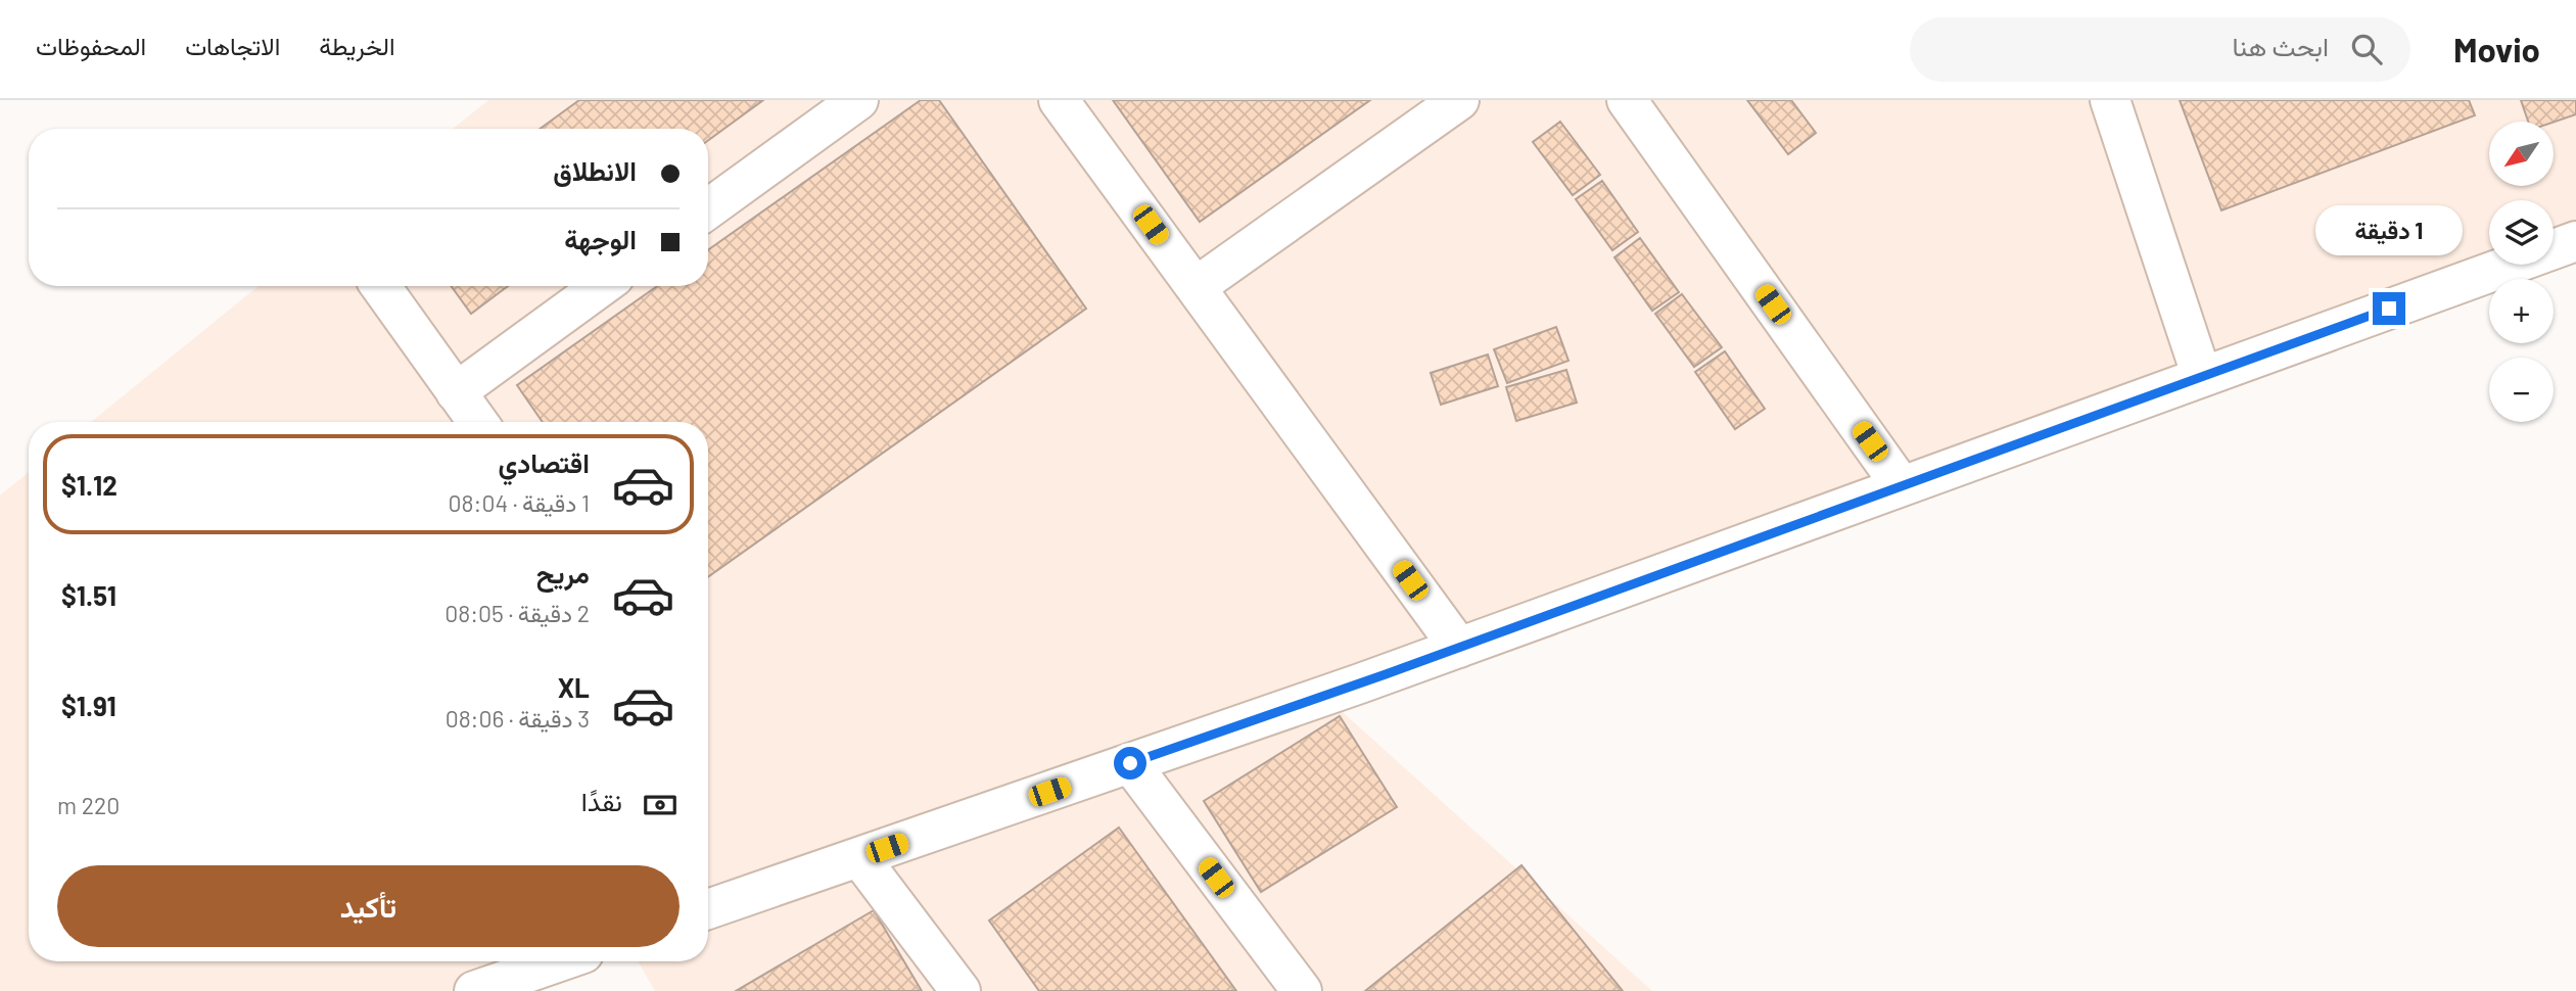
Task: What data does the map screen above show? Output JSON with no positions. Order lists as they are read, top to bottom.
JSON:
{
  "north": "bottom left",
  "page": {
    "header": "Movio",
    "search": "ابحث هنا",
    "nav": ["الخريطة", "الاتجاهات", "المحفوظات"],
    "map_buttons": ["+", "−"],
    "banner": ["الانطلاق", "الوجهة"],
    "bubble": "1 دقيقة",
    "list": [
      {
        "name": "اقتصادي",
        "note": "1 دقيقة · 08:04",
        "value": "$1.12"
      },
      {
        "name": "مريح",
        "note": "2 دقيقة · 08:05",
        "value": "$1.51"
      },
      {
        "name": "XL",
        "note": "3 دقيقة · 08:06",
        "value": "$1.91"
      }
    ],
    "pay": ["نقدًا", "220 m"],
    "buttons": "تأكيد"
  }
}
